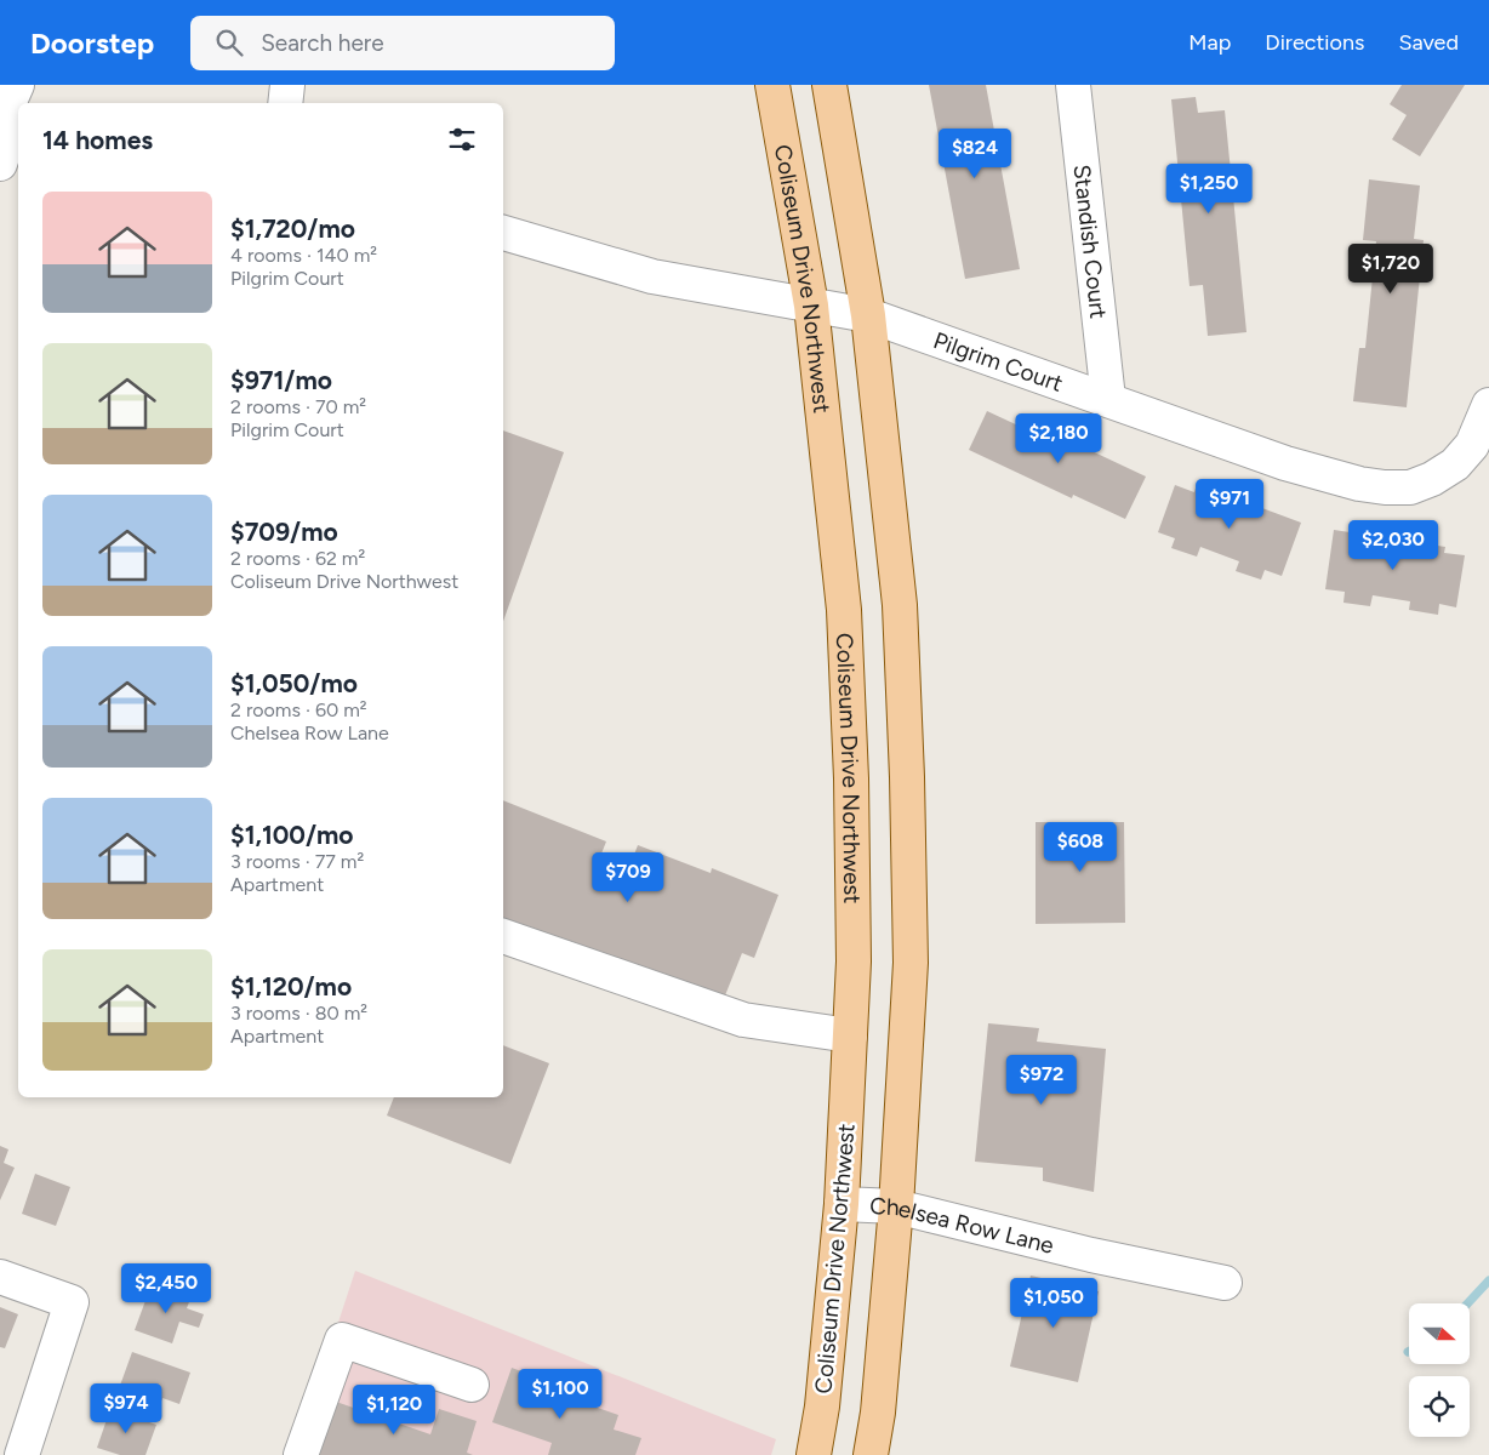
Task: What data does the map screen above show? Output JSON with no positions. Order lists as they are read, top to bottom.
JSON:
{
  "streets": {
    "main road": ["Coliseum Drive Northwest"],
    "street": ["Standish Court", "Pilgrim Court", "Chelsea Row Lane"]
  },
  "crossings": [
    ["Standish Court", "Pilgrim Court"],
    ["Coliseum Drive Northwest", "Pilgrim Court"],
    ["Coliseum Drive Northwest", "Chelsea Row Lane"]
  ],
  "north": "right",
  "page": {
    "header": "Doorstep",
    "search": "Search here",
    "nav": ["Map", "Directions", "Saved"],
    "heading": "14 homes",
    "price": [
      "$824",
      "$1,250",
      "$1,720",
      "$2,180",
      "$971",
      "$2,030",
      "$608",
      "$709",
      "$972",
      "$2,450",
      "$1,050",
      "$1,100",
      "$974",
      "$1,120"
    ],
    "list": [
      {
        "name": "$1,720/mo",
        "note": "4 rooms · 140 m² · Pilgrim Court"
      },
      {
        "name": "$971/mo",
        "note": "2 rooms · 70 m² · Pilgrim Court"
      },
      {
        "name": "$709/mo",
        "note": "2 rooms · 62 m² · Coliseum Drive Northwest"
      },
      {
        "name": "$1,050/mo",
        "note": "2 rooms · 60 m² · Chelsea Row Lane"
      },
      {
        "name": "$1,100/mo",
        "note": "3 rooms · 77 m² · Apartment"
      },
      {
        "name": "$1,120/mo",
        "note": "3 rooms · 80 m² · Apartment"
      }
    ]
  }
}
